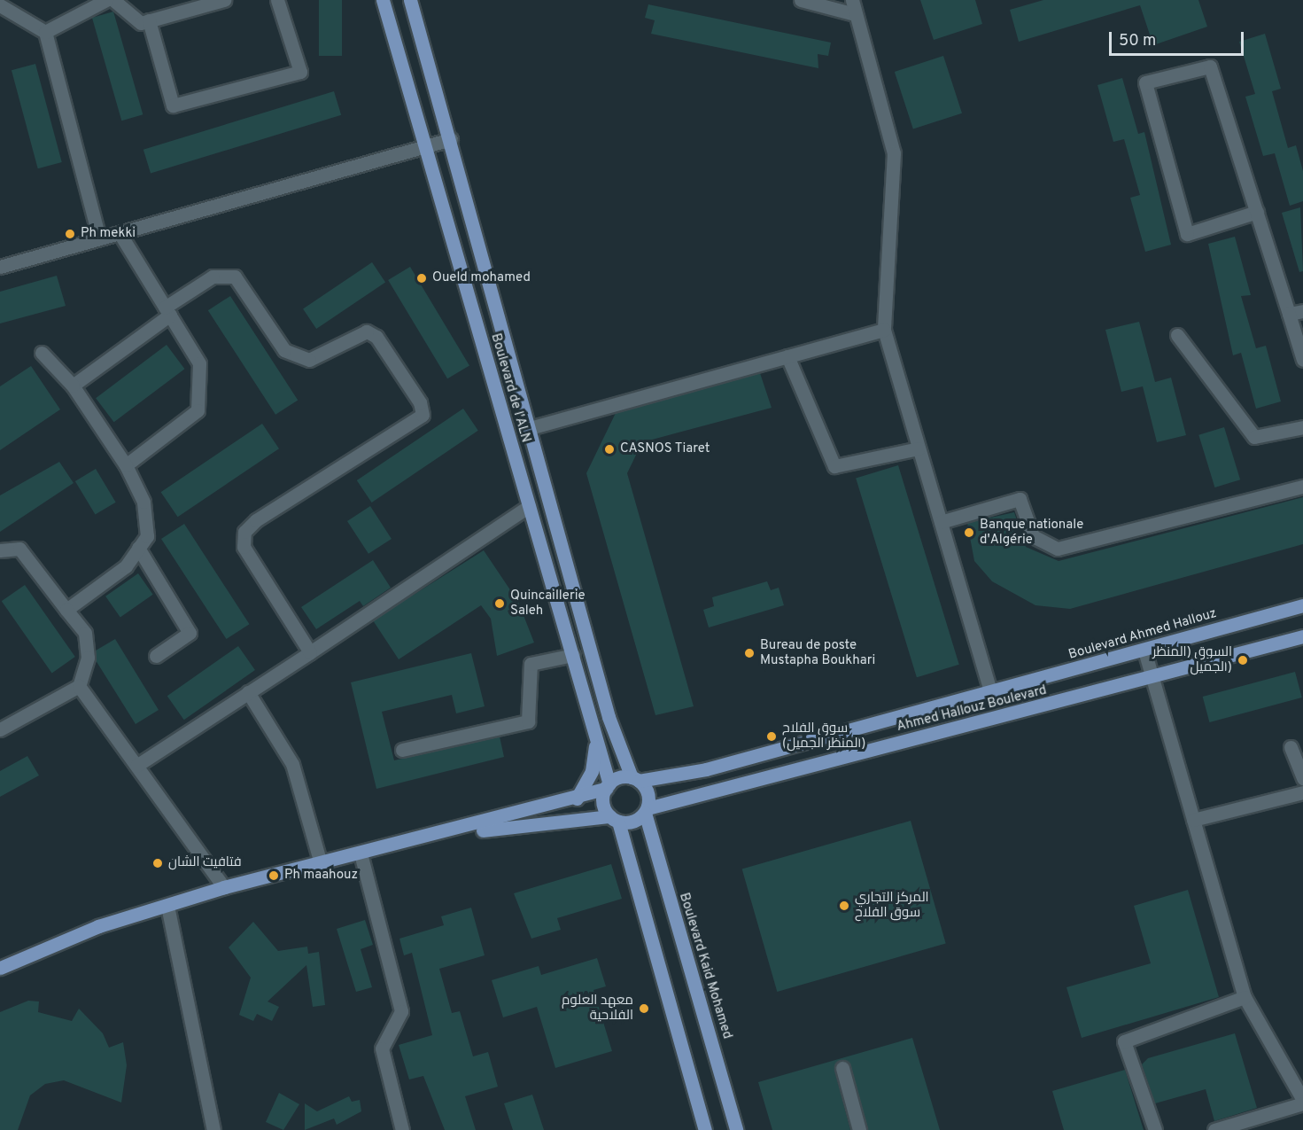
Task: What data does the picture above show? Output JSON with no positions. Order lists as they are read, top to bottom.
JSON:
{
  "streets": {
    "main road": [
      "Boulevard de l'ALN",
      "Boulevard Ahmed Hallouz",
      "Ahmed Hallouz Boulevard",
      "Boulevard Kaid Mohamed"
    ]
  },
  "crossings": [
    ["Boulevard de l'ALN", "Ahmed Hallouz Boulevard"],
    ["Boulevard de l'ALN", "Boulevard Kaid Mohamed"],
    ["Boulevard Ahmed Hallouz", "Ahmed Hallouz Boulevard"],
    ["Ahmed Hallouz Boulevard", "Boulevard Kaid Mohamed"]
  ],
  "places": [
    "Ph mekki",
    "Oueld mohamed",
    "CASNOS Tiaret",
    "Banque nationale d'Algérie",
    "Quincaillerie Saleh",
    "Bureau de poste Mustapha Boukhari",
    "السوق (المنظر الجميل)",
    "سوق الفلاح (المنظر الجميل)",
    "فتافيت الشان",
    "Ph maahouz",
    "المركز التجاري سوق الفلاح",
    "معهد العلوم الفلاحية"
  ],
  "scale_bar": "50 m"
}
